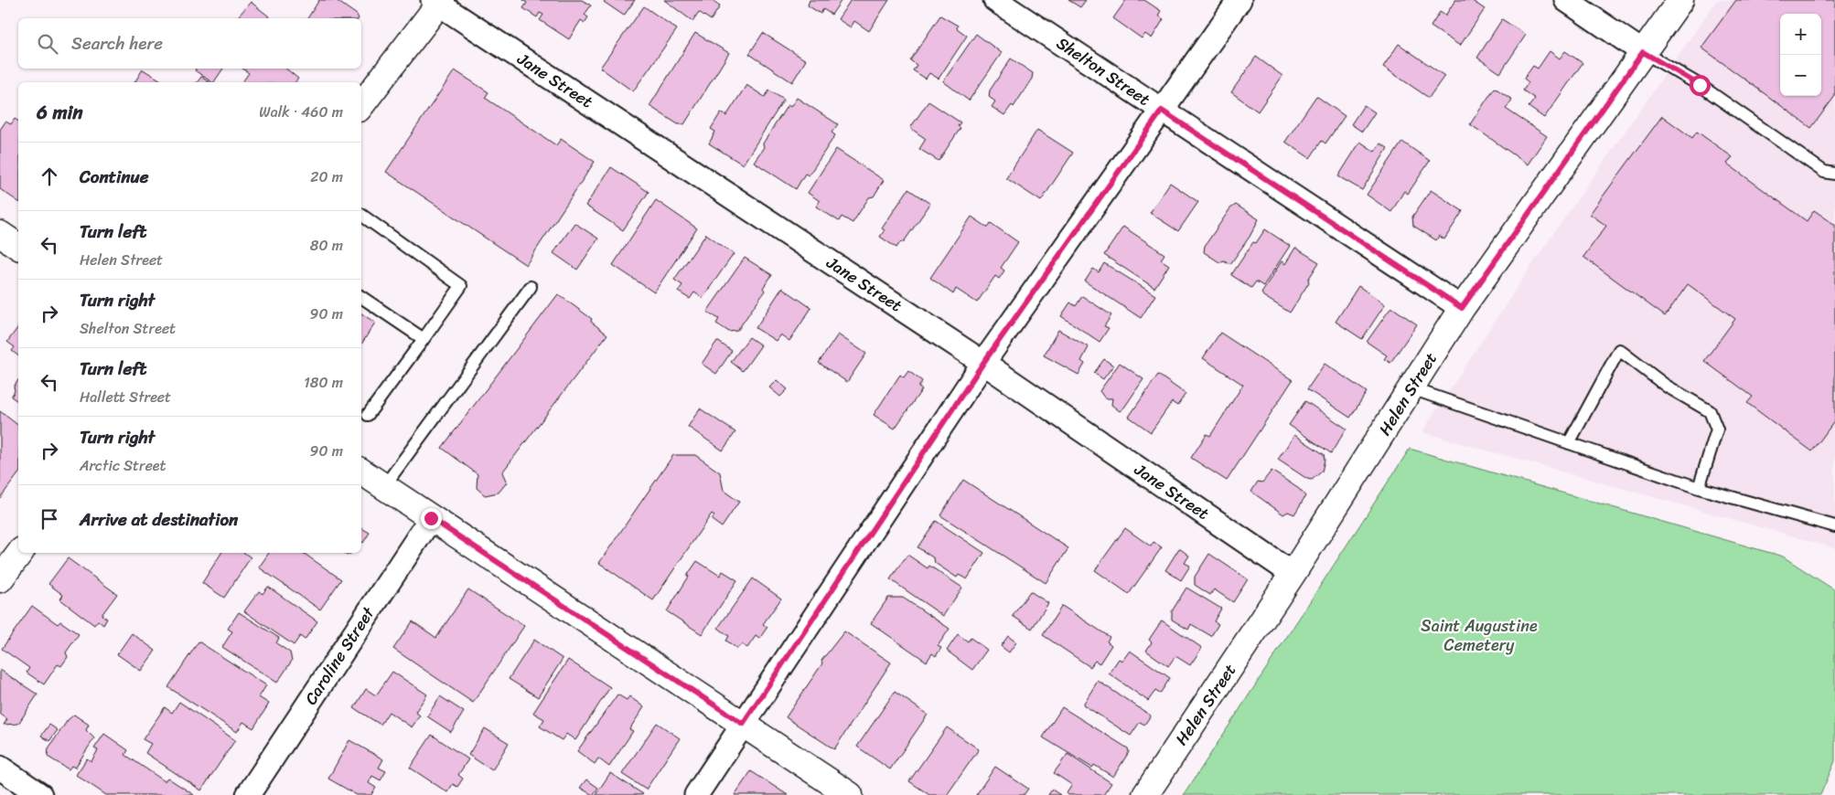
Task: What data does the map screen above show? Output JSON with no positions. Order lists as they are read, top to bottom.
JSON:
{
  "streets": {
    "street": [
      "Shelton Street",
      "Jane Street",
      "Helen Street",
      "Caroline Street"
    ]
  },
  "crossings": [
    ["Shelton Street", "Helen Street"],
    ["Jane Street", "Helen Street"]
  ],
  "parks": ["Saint Augustine Cemetery"],
  "page": {
    "map_buttons": ["+", "−"],
    "search": "Search here",
    "heading": ["6 min", "Walk · 460 m"],
    "list": [
      ["Continue", "20 m"],
      ["Turn left", "Helen Street", "80 m"],
      ["Turn right", "Shelton Street", "90 m"],
      ["Turn left", "Hallett Street", "180 m"],
      ["Turn right", "Arctic Street", "90 m"],
      "Arrive at destination"
    ]
  }
}
